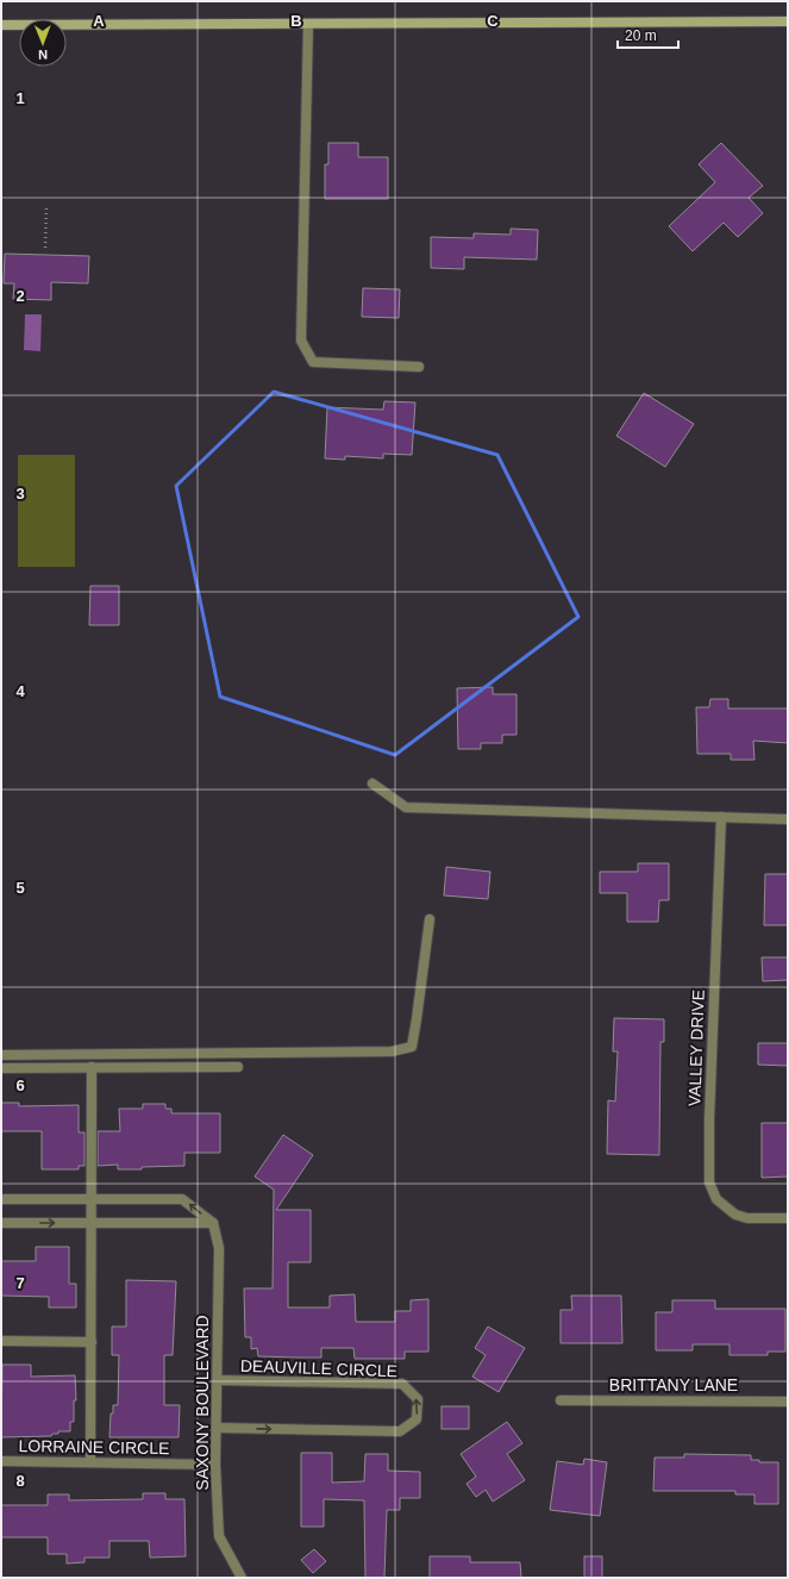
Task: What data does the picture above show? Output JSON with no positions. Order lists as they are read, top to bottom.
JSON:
{
  "streets": {
    "street": [
      "VALLEY DRIVE",
      "DEAUVILLE CIRCLE",
      "BRITTANY LANE",
      "SAXONY BOULEVARD",
      "LORRAINE CIRCLE"
    ]
  },
  "crossings": [
    ["DEAUVILLE CIRCLE", "SAXONY BOULEVARD"],
    ["SAXONY BOULEVARD", "LORRAINE CIRCLE"]
  ],
  "scale_bar": "20 m",
  "north": "bottom",
  "grid": {
    "columns": ["A", "B", "C"],
    "rows": [
      "1",
      "2",
      "3",
      "4",
      "5",
      "6",
      "7",
      "8"
    ]
  }
}
